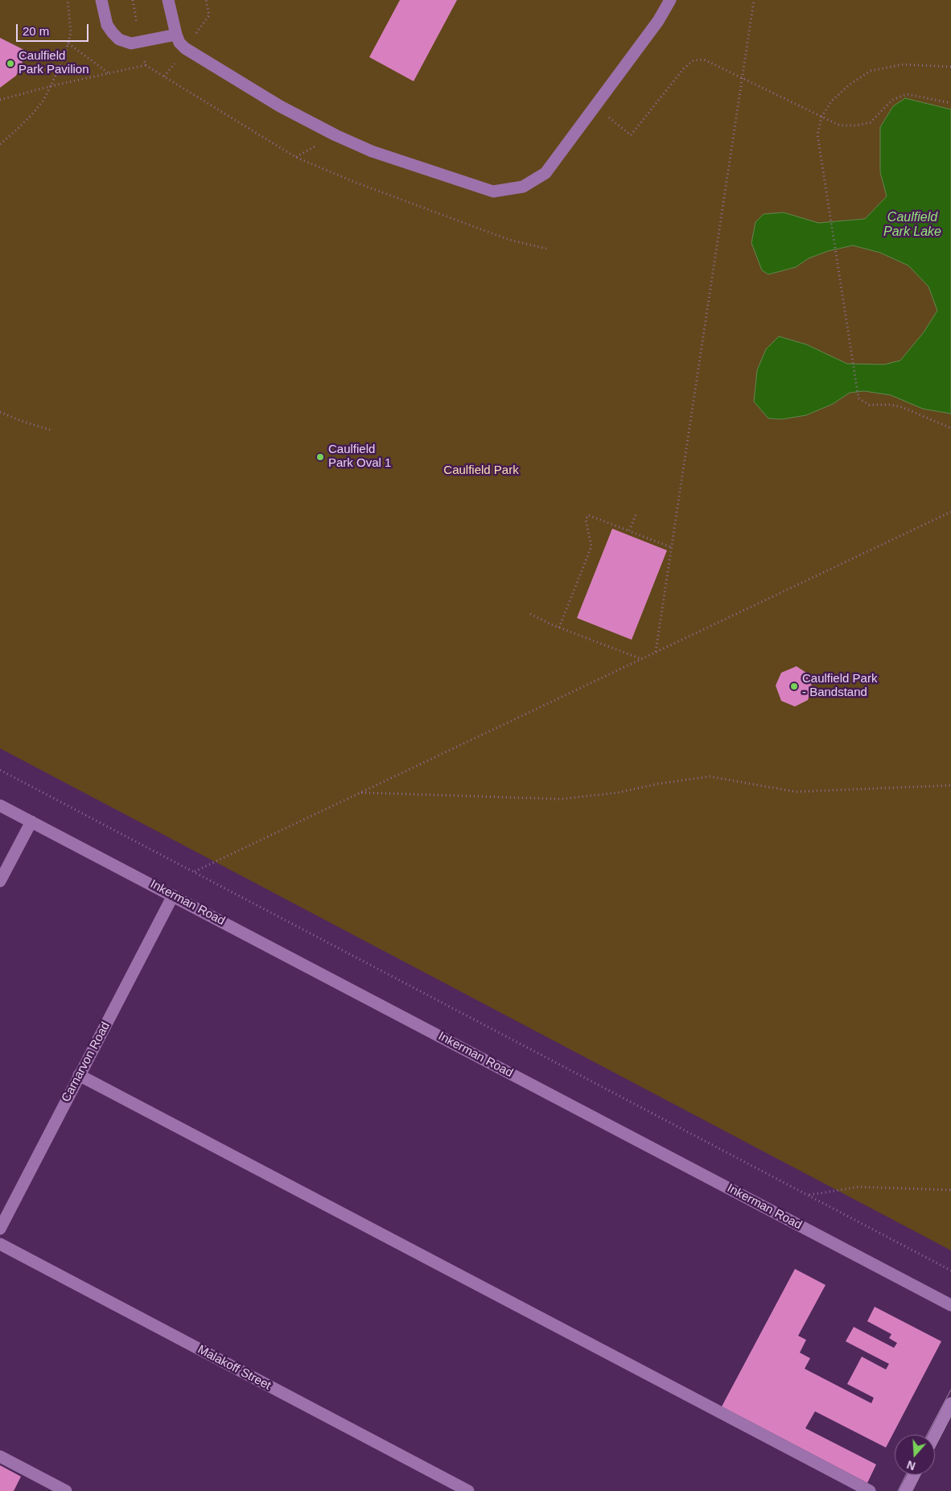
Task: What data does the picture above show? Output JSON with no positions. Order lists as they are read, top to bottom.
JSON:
{
  "streets": {
    "street": ["Inkerman Road", "Carnarvon Road", "Malakoff Street"]
  },
  "crossings": [
    ["Inkerman Road", "Carnarvon Road"]
  ],
  "water": ["Caulfield Park Lake"],
  "parks": ["Caulfield Park"],
  "places": ["Caulfield Park Pavilion", "Caulfield Park Oval 1", "Caulfield Park - Bandstand"],
  "scale_bar": "20 m",
  "north": "bottom"
}
